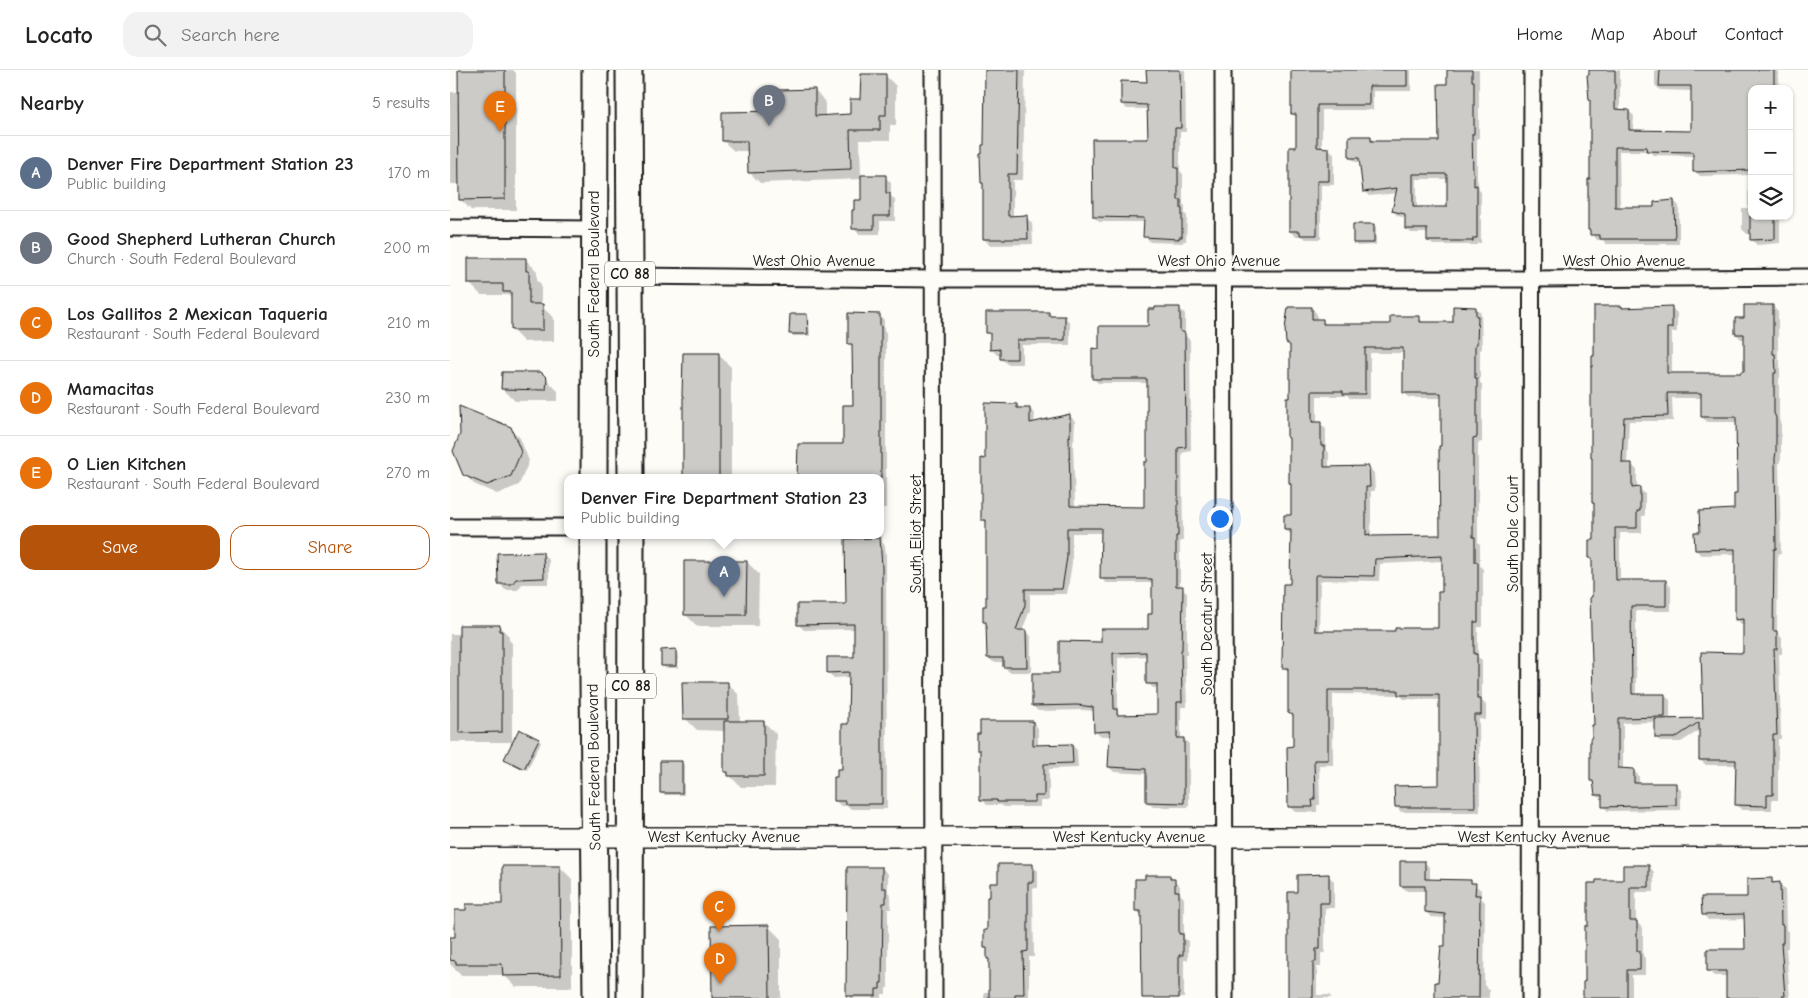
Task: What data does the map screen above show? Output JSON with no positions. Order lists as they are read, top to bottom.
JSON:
{
  "streets": {
    "main road": ["South Federal Boulevard", "CO 88"],
    "street": [
      "West Ohio Avenue",
      "South Eliot Street",
      "South Dale Court",
      "South Decatur Street",
      "West Kentucky Avenue"
    ]
  },
  "crossings": [
    ["West Ohio Avenue", "CO 88"],
    ["West Ohio Avenue", "South Eliot Street"],
    ["West Ohio Avenue", "South Dale Court"],
    ["West Ohio Avenue", "South Decatur Street"],
    ["South Federal Boulevard", "West Kentucky Avenue"],
    ["CO 88", "West Kentucky Avenue"],
    ["South Eliot Street", "West Kentucky Avenue"],
    ["South Dale Court", "West Kentucky Avenue"],
    ["South Decatur Street", "West Kentucky Avenue"]
  ],
  "page": {
    "header": "Locato",
    "search": "Search here",
    "nav": [
      "Home",
      "Map",
      "About",
      "Contact"
    ],
    "heading": ["Nearby", "5 results"],
    "map_buttons": ["+", "−"],
    "pins": [
      "B",
      "E",
      "A",
      "C",
      "D"
    ],
    "list": [
      {
        "mark": "A",
        "name": "Denver Fire Department Station 23",
        "note": "Public building",
        "value": "170 m"
      },
      {
        "mark": "B",
        "name": "Good Shepherd Lutheran Church",
        "note": "Church · South Federal Boulevard",
        "value": "200 m"
      },
      {
        "mark": "C",
        "name": "Los Gallitos 2 Mexican Taqueria",
        "note": "Restaurant · South Federal Boulevard",
        "value": "210 m"
      },
      {
        "mark": "D",
        "name": "Mamacitas",
        "note": "Restaurant · South Federal Boulevard",
        "value": "230 m"
      },
      {
        "mark": "E",
        "name": "O Lien Kitchen",
        "note": "Restaurant · South Federal Boulevard",
        "value": "270 m"
      }
    ],
    "popup": ["Denver Fire Department Station 23", "Public building"],
    "buttons": ["Save", "Share"]
  }
}
